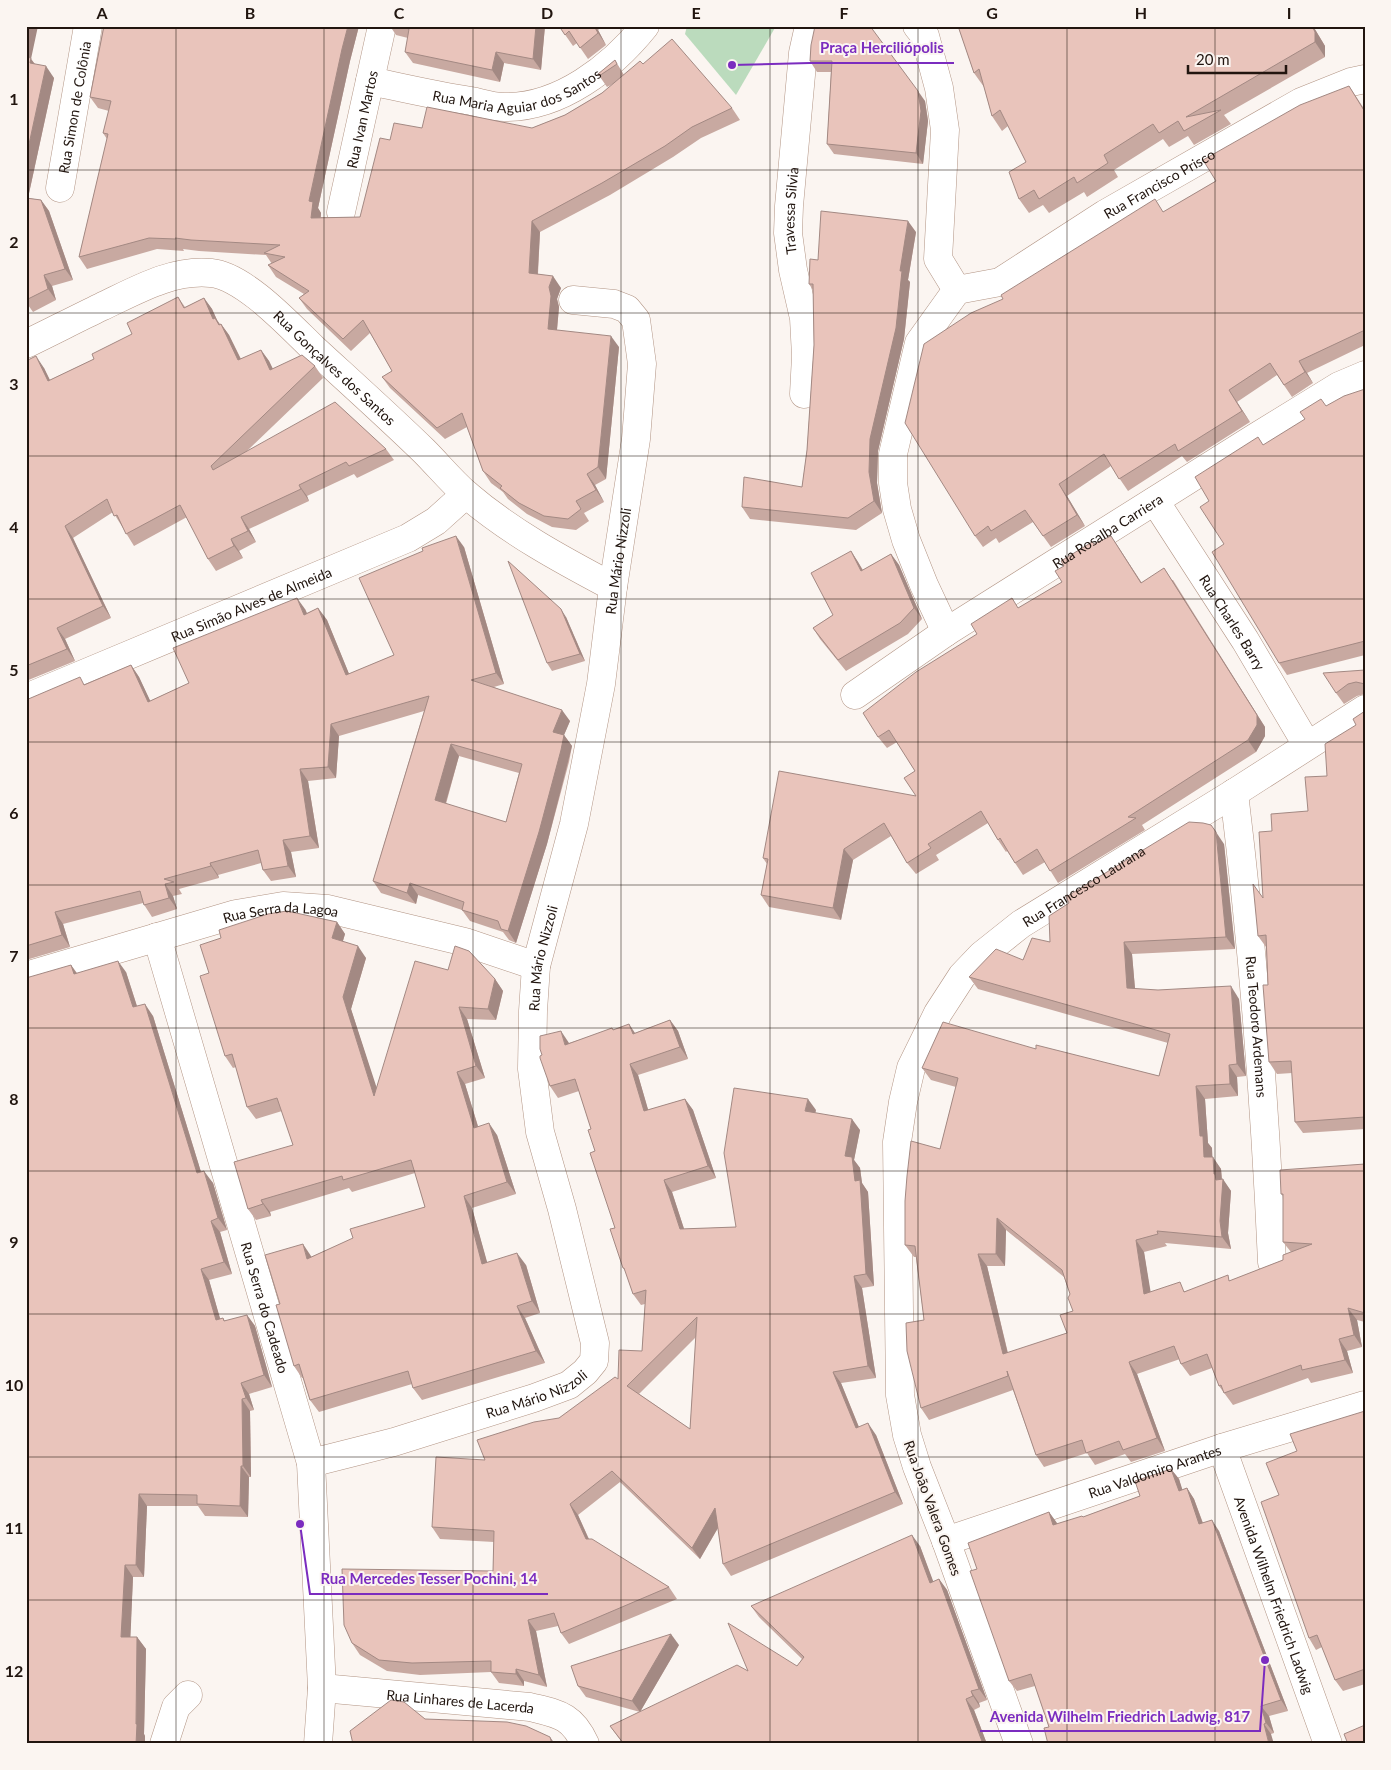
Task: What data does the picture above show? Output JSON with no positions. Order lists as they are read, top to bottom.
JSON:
{
  "streets": {
    "street": [
      "Rua Maria Aguiar dos Santos",
      "Rua Simon de Colônia",
      "Rua Ivan Martos",
      "Rua Francisco Prisco",
      "Travessa Silvia",
      "Rua Gonçalves dos Santos",
      "Rua Rosalba Carriera",
      "Rua Mário Nizzoli",
      "Rua Simão Alves de Almeida",
      "Rua Charles Barry",
      "Rua Francesco Laurana",
      "Rua Serra da Lagoa",
      "Rua Teodoro Ardemans",
      "Rua Serra do Cadeado",
      "Rua Valdomiro Arantes",
      "Rua João Valera Gomes",
      "Avenida Wilhelm Friedrich Ladwig",
      "Rua Linhares de Lacerda"
    ]
  },
  "crossings": [
    ["Rua Maria Aguiar dos Santos", "Rua Ivan Martos"],
    ["Rua Gonçalves dos Santos", "Rua Mário Nizzoli"],
    ["Rua Gonçalves dos Santos", "Rua Simão Alves de Almeida"],
    ["Rua Rosalba Carriera", "Rua Charles Barry"],
    ["Rua Mário Nizzoli", "Rua Serra da Lagoa"],
    ["Rua Mário Nizzoli", "Rua Serra do Cadeado"],
    ["Rua Charles Barry", "Rua Francesco Laurana"],
    ["Rua Francesco Laurana", "Rua Teodoro Ardemans"],
    ["Rua Francesco Laurana", "Rua João Valera Gomes"],
    ["Rua Serra da Lagoa", "Rua Serra do Cadeado"],
    ["Rua Serra do Cadeado", "Rua Linhares de Lacerda"],
    ["Rua Valdomiro Arantes", "Rua João Valera Gomes"],
    ["Rua Valdomiro Arantes", "Avenida Wilhelm Friedrich Ladwig"]
  ],
  "places": ["Praça Herciliópolis", "Rua Mercedes Tesser Pochini, 14", "Avenida Wilhelm Friedrich Ladwig, 817"],
  "scale_bar": "20 m",
  "grid": {
    "columns": [
      "A",
      "B",
      "C",
      "D",
      "E",
      "F",
      "G",
      "H",
      "I"
    ],
    "rows": [
      "1",
      "2",
      "3",
      "4",
      "5",
      "6",
      "7",
      "8",
      "9",
      "10",
      "11",
      "12"
    ]
  }
}
